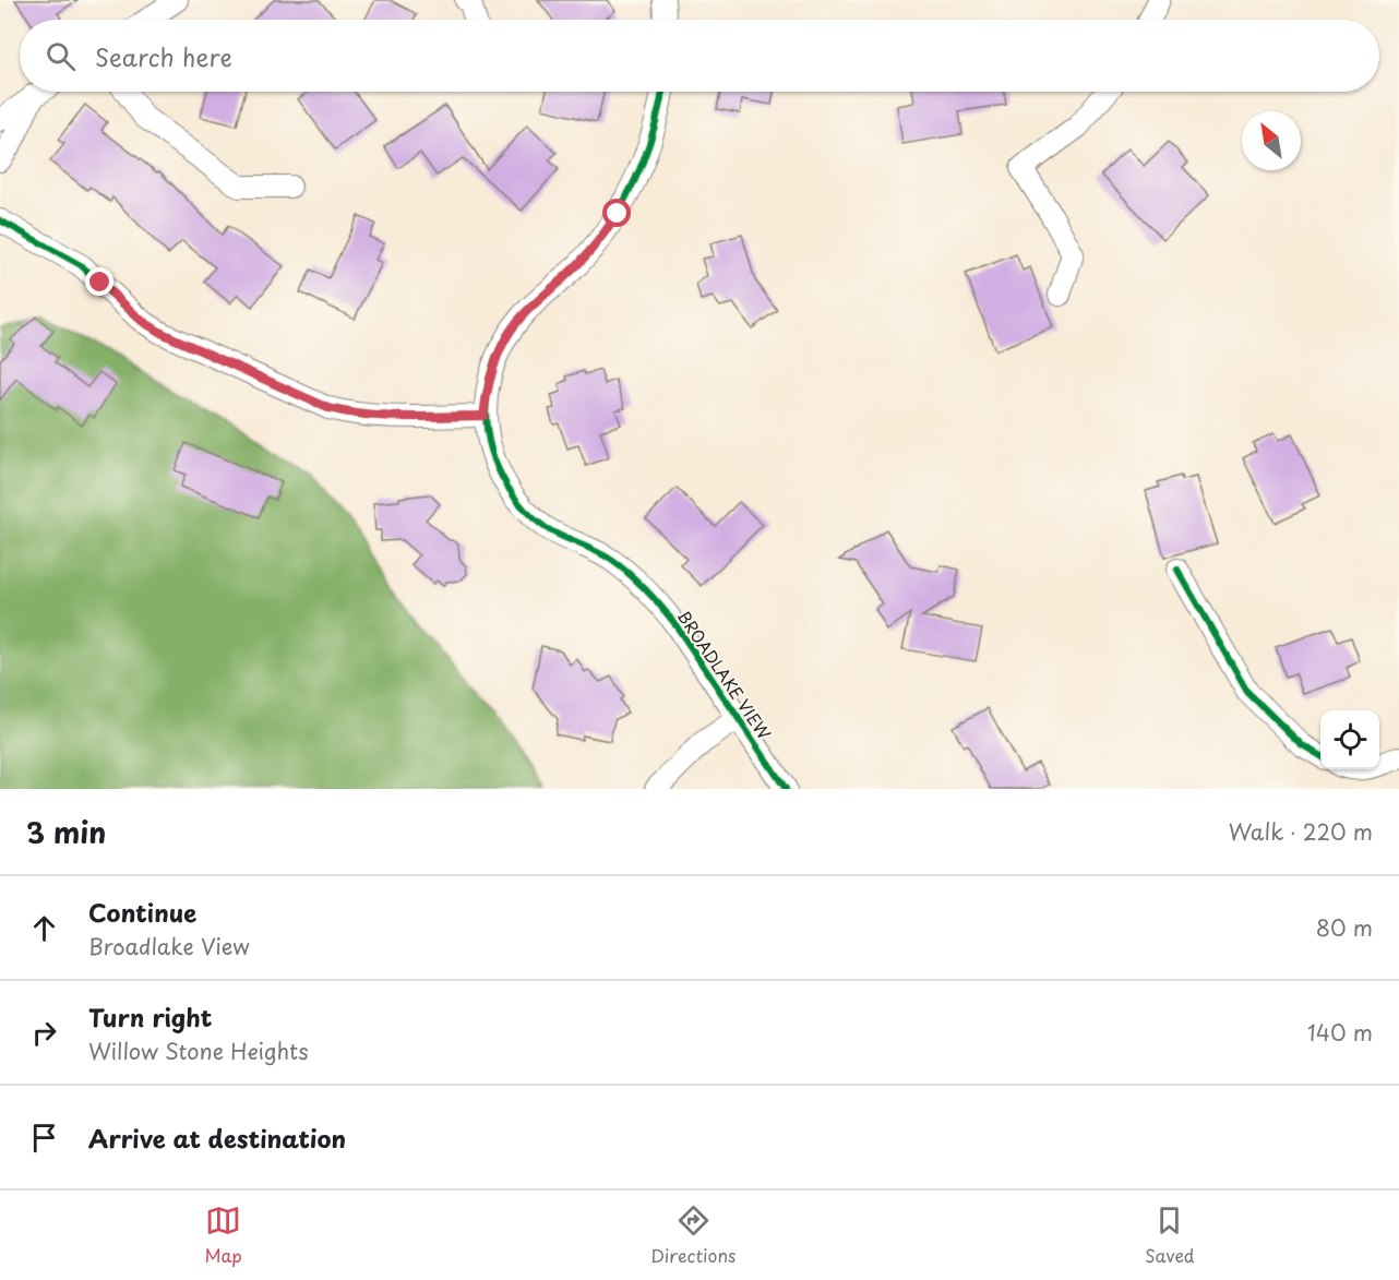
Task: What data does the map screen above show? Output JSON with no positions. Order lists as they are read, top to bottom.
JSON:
{
  "streets": {
    "street": ["BROADLAKE VIEW"]
  },
  "north": "top left",
  "page": {
    "search": "Search here",
    "heading": ["3 min", "Walk · 220 m"],
    "list": [
      ["Continue", "Broadlake View", "80 m"],
      ["Turn right", "Willow Stone Heights", "140 m"],
      "Arrive at destination"
    ],
    "nav": ["Map", "Directions", "Saved"]
  }
}
